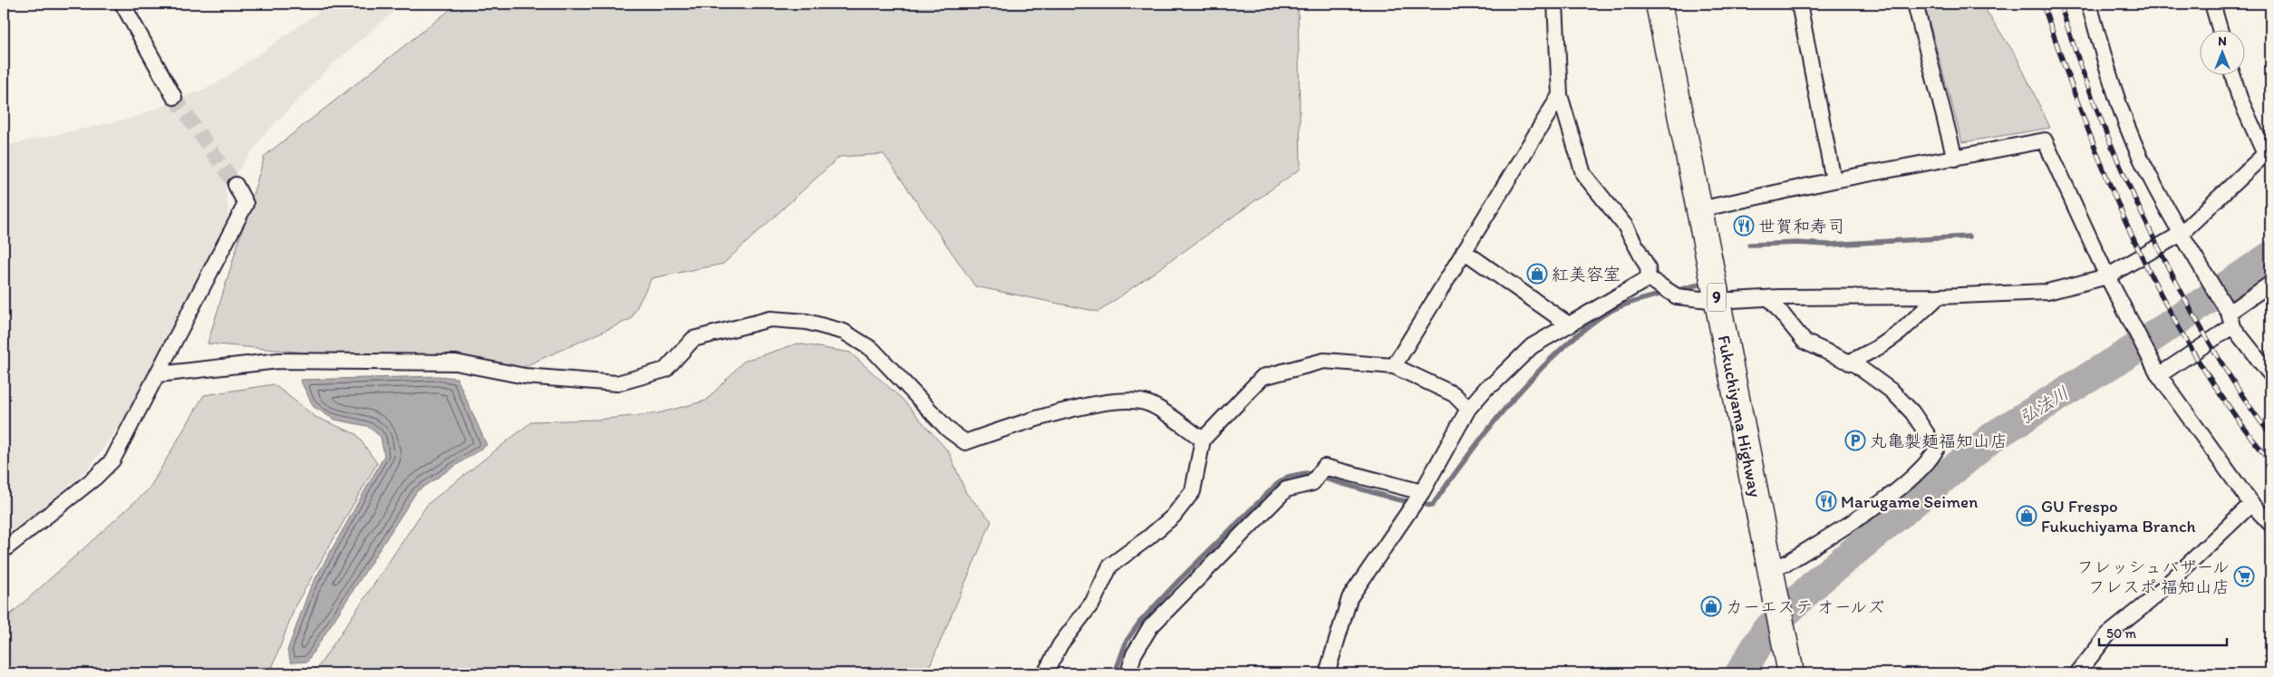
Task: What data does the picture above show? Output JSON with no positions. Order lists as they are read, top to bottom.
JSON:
{
  "streets": {
    "highway": ["9", "Fukuchiyama Highway"]
  },
  "water": ["弘法川"],
  "places": {
    "restaurant": ["世賀和寿司", "Marugame Seimen"],
    "shop": ["紅美容室", "GU Frespo Fukuchiyama Branch", "カーエステ オールズ"],
    "parking": ["丸亀製麺福知山店"],
    "supermarket": ["フレッシュバザール フレスポ 福知山店"]
  },
  "scale_bar": "50 m",
  "north": "top"
}
